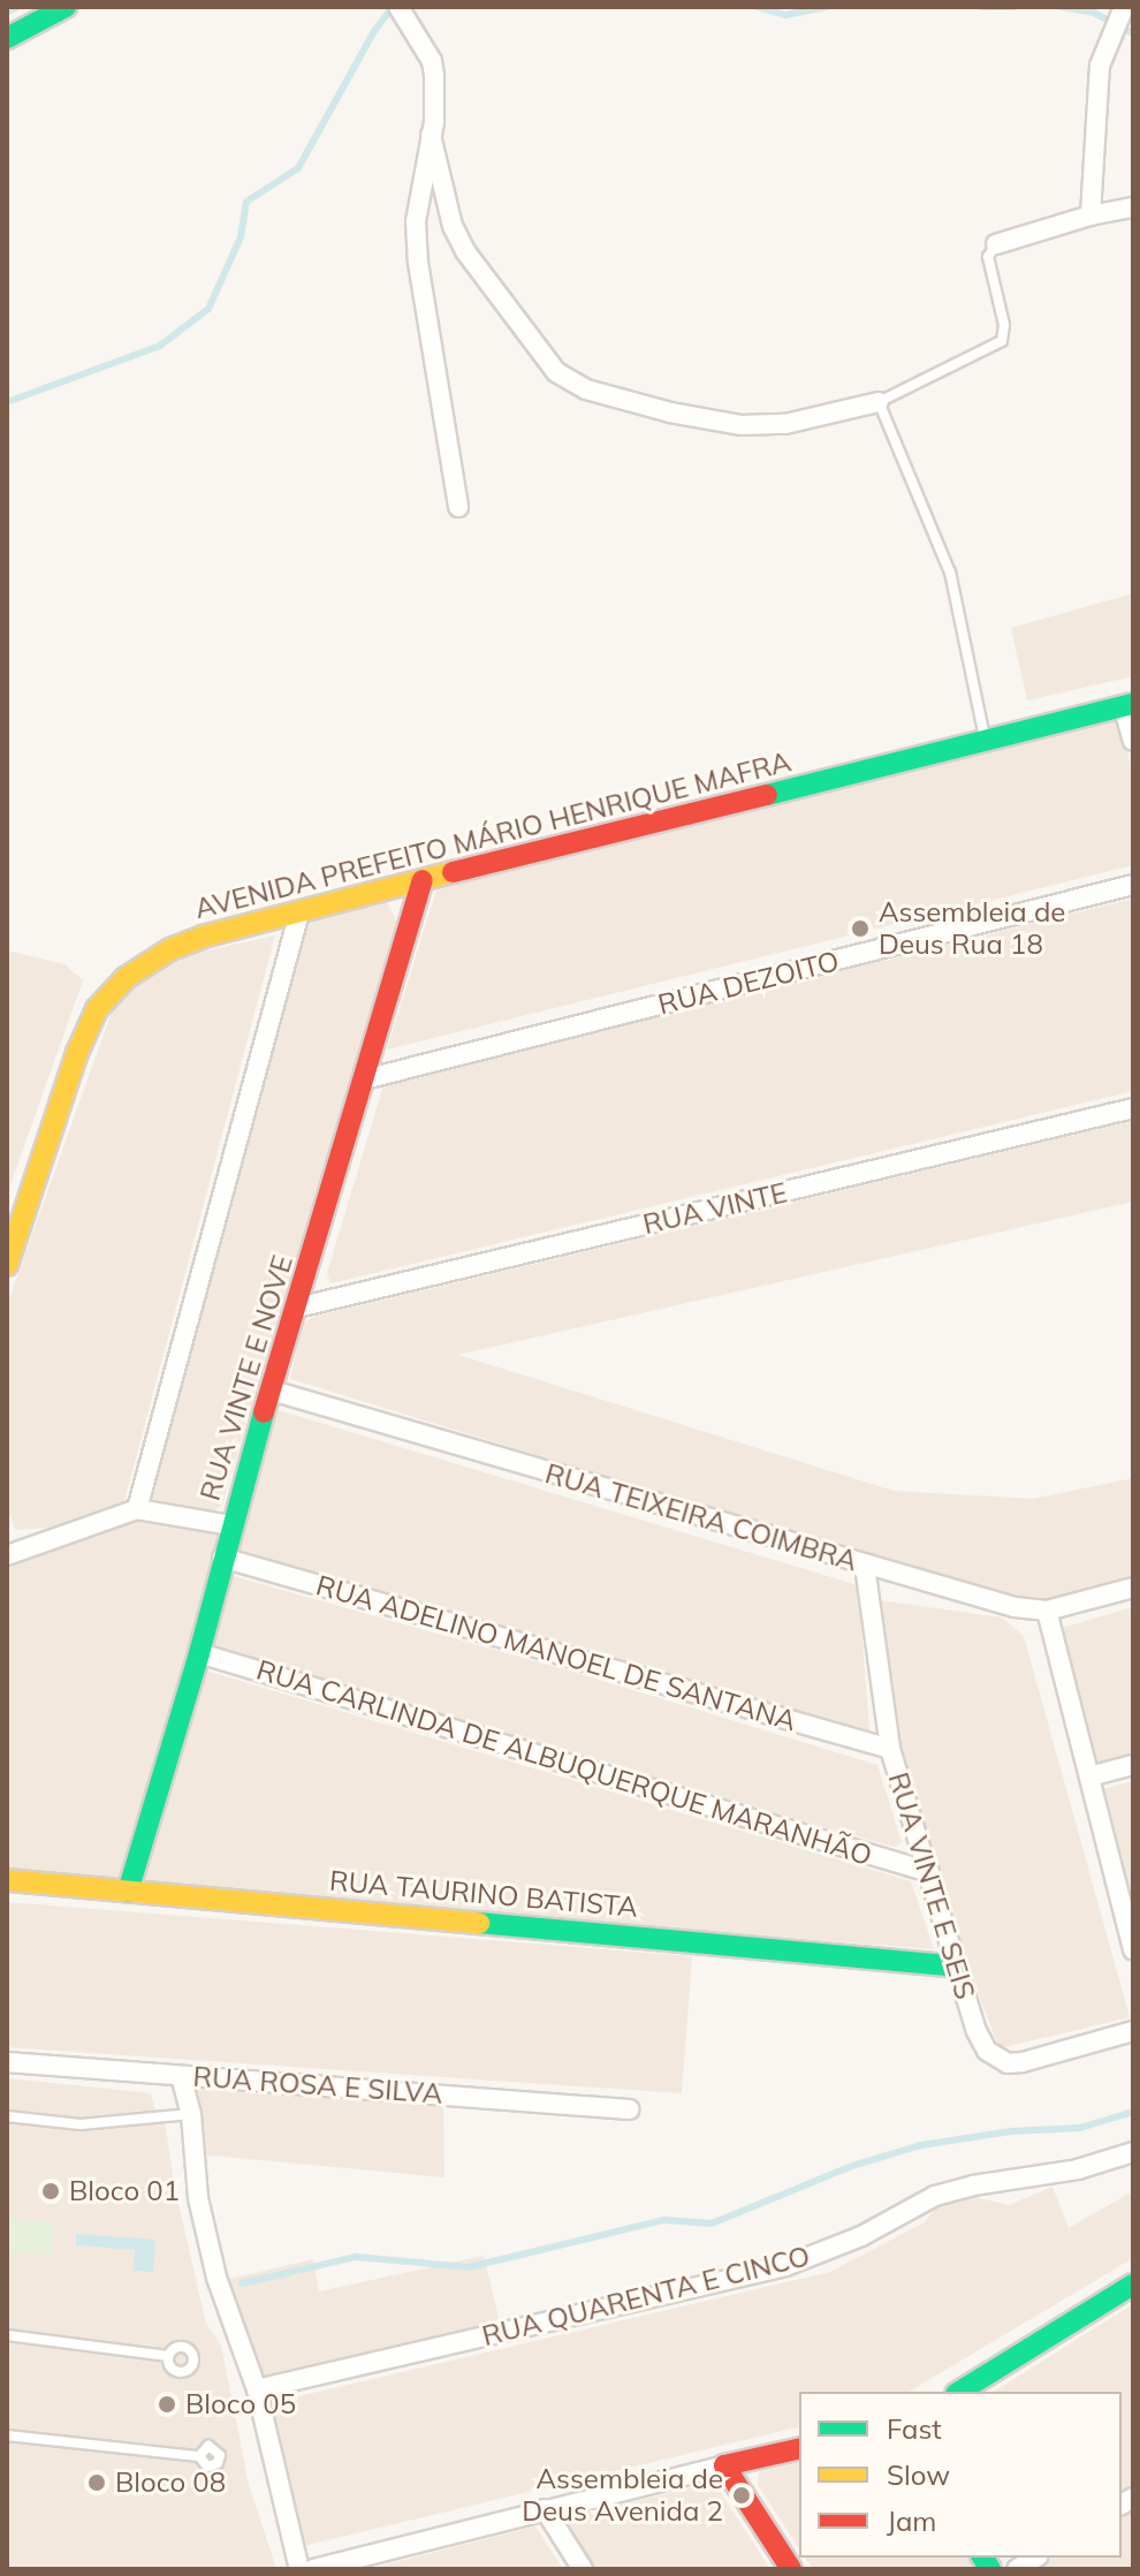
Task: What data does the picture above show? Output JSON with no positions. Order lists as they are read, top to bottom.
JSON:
{
  "streets": {
    "main road": ["AVENIDA PREFEITO MÁRIO HENRIQUE MAFRA", "RUA VINTE E NOVE", "RUA TAURINO BATISTA"],
    "street": [
      "RUA DEZOITO",
      "RUA VINTE",
      "RUA TEIXEIRA COIMBRA",
      "RUA ADELINO MANOEL DE SANTANA",
      "RUA CARLINDA DE ALBUQUERQUE MARANHÃO",
      "RUA VINTE E SEIS",
      "RUA ROSA E SILVA",
      "RUA QUARENTA E CINCO"
    ]
  },
  "crossings": [
    ["AVENIDA PREFEITO MÁRIO HENRIQUE MAFRA", "RUA VINTE E NOVE"],
    ["RUA DEZOITO", "RUA VINTE E NOVE"],
    ["RUA VINTE", "RUA VINTE E NOVE"],
    ["RUA VINTE E NOVE", "RUA TEIXEIRA COIMBRA"],
    ["RUA VINTE E NOVE", "RUA ADELINO MANOEL DE SANTANA"],
    ["RUA VINTE E NOVE", "RUA CARLINDA DE ALBUQUERQUE MARANHÃO"],
    ["RUA VINTE E NOVE", "RUA TAURINO BATISTA"],
    ["RUA TEIXEIRA COIMBRA", "RUA VINTE E SEIS"],
    ["RUA ADELINO MANOEL DE SANTANA", "RUA VINTE E SEIS"],
    ["RUA CARLINDA DE ALBUQUERQUE MARANHÃO", "RUA VINTE E SEIS"],
    ["RUA VINTE E SEIS", "RUA TAURINO BATISTA"]
  ],
  "places": [
    "Assembleia de Deus Rua 18",
    "Bloco 01",
    "Bloco 05",
    "Bloco 08",
    "Assembleia de Deus Avenida 2"
  ],
  "legend": ["Fast", "Slow", "Jam"]
}
